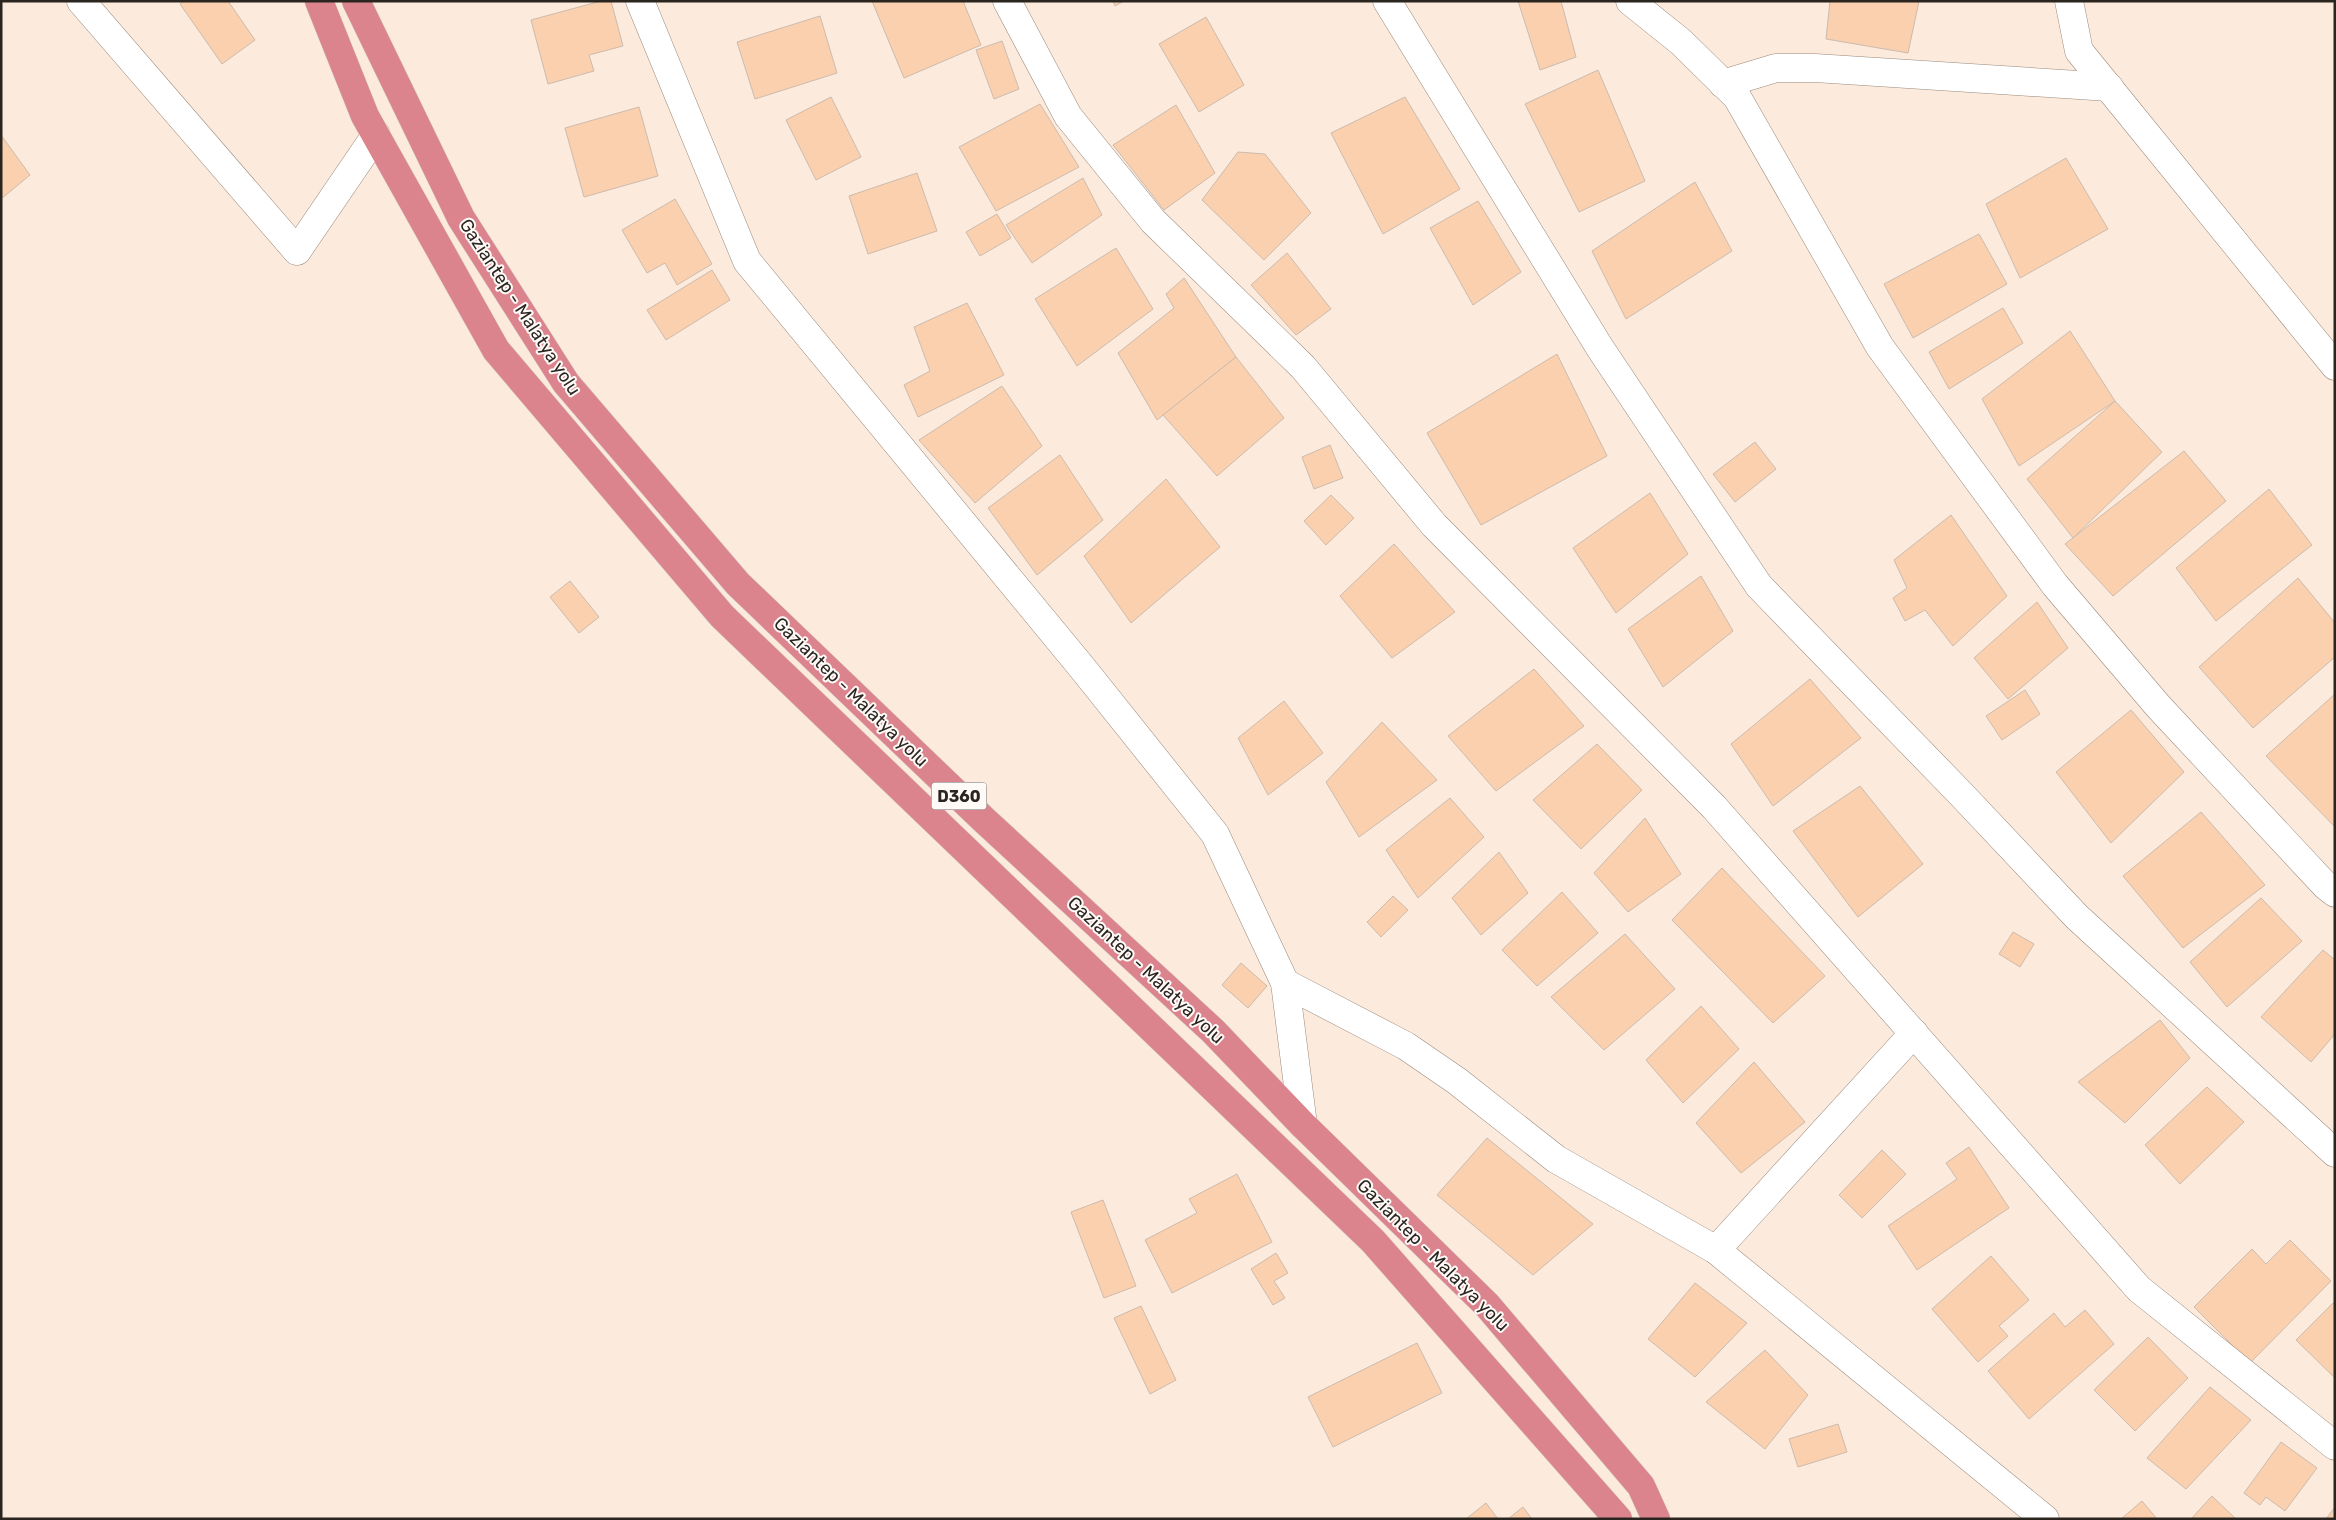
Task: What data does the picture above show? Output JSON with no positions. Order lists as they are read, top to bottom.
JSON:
{
  "streets": {
    "highway": ["Gaziantep - Malatya yolu", "D360"]
  }
}
